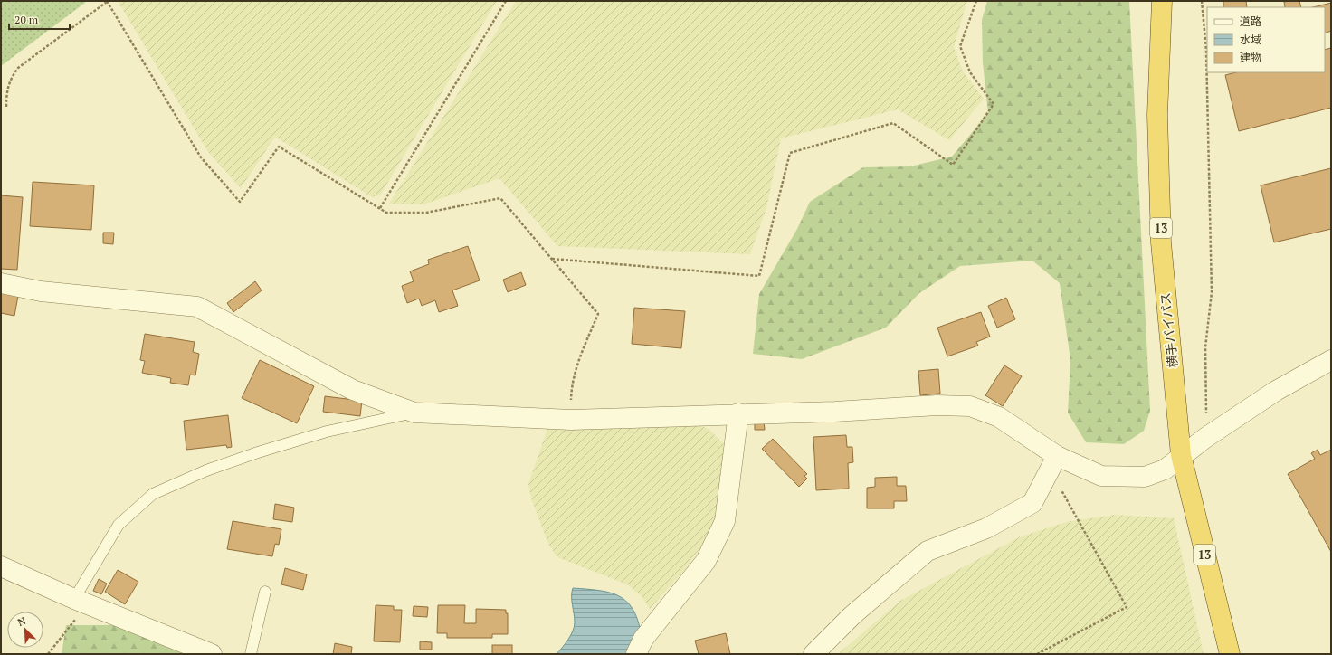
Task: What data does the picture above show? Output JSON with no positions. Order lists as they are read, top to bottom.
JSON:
{
  "streets": {
    "highway": ["13", "横手バイパス"]
  },
  "legend": ["道路", "水域", "建物"],
  "scale_bar": "20 m",
  "north": "top left"
}
